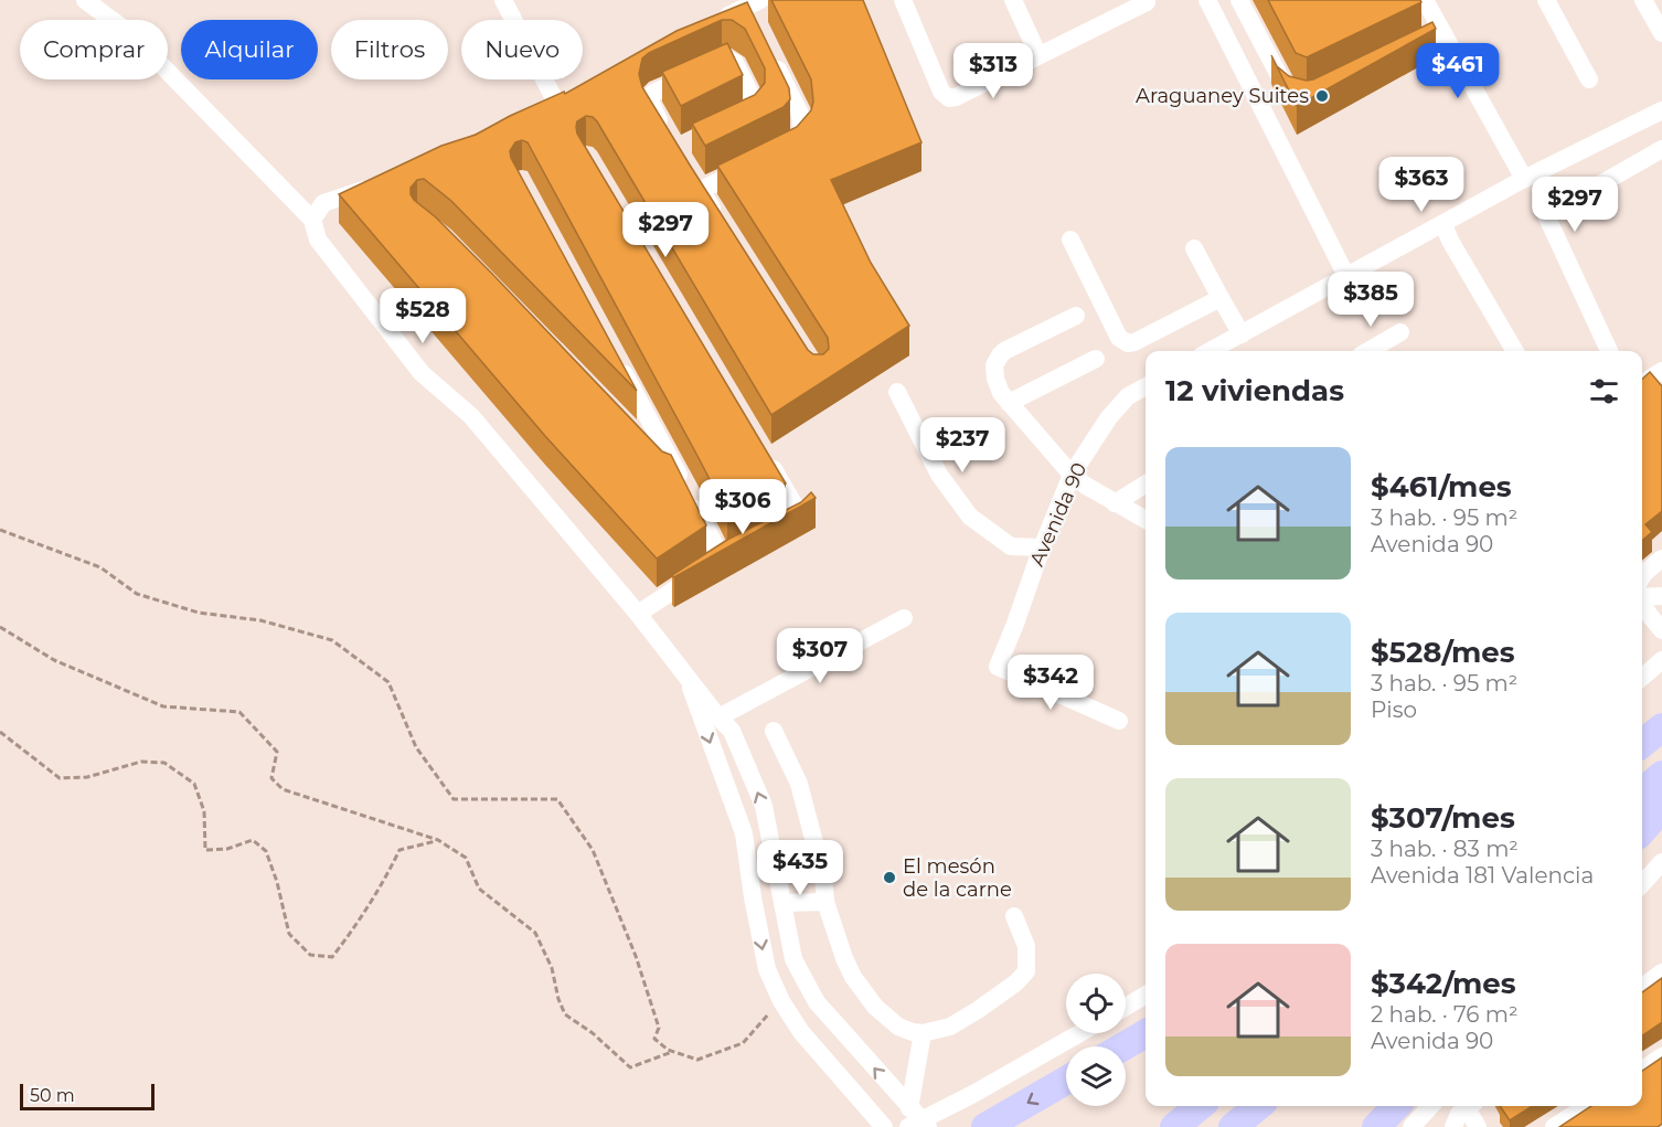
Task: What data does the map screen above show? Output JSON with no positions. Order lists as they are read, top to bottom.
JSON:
{
  "streets": {
    "street": ["Avenida 90"]
  },
  "places": ["Araguaney Suites", "El mesón de la carne"],
  "scale_bar": "50 m",
  "page": {
    "chip": [
      "Comprar",
      "Alquilar",
      "Filtros",
      "Nuevo"
    ],
    "price": [
      "$313",
      "$461",
      "$363",
      "$297",
      "$297",
      "$385",
      "$528",
      "$237",
      "$306",
      "$307",
      "$342",
      "$435"
    ],
    "heading": "12 viviendas",
    "list": [
      {
        "name": "$461/mes",
        "note": "3 hab. · 95 m² · Avenida 90"
      },
      {
        "name": "$528/mes",
        "note": "3 hab. · 95 m² · Piso"
      },
      {
        "name": "$307/mes",
        "note": "3 hab. · 83 m² · Avenida 181 Valencia"
      },
      {
        "name": "$342/mes",
        "note": "2 hab. · 76 m² · Avenida 90"
      }
    ],
    "scale": "50 m"
  }
}
